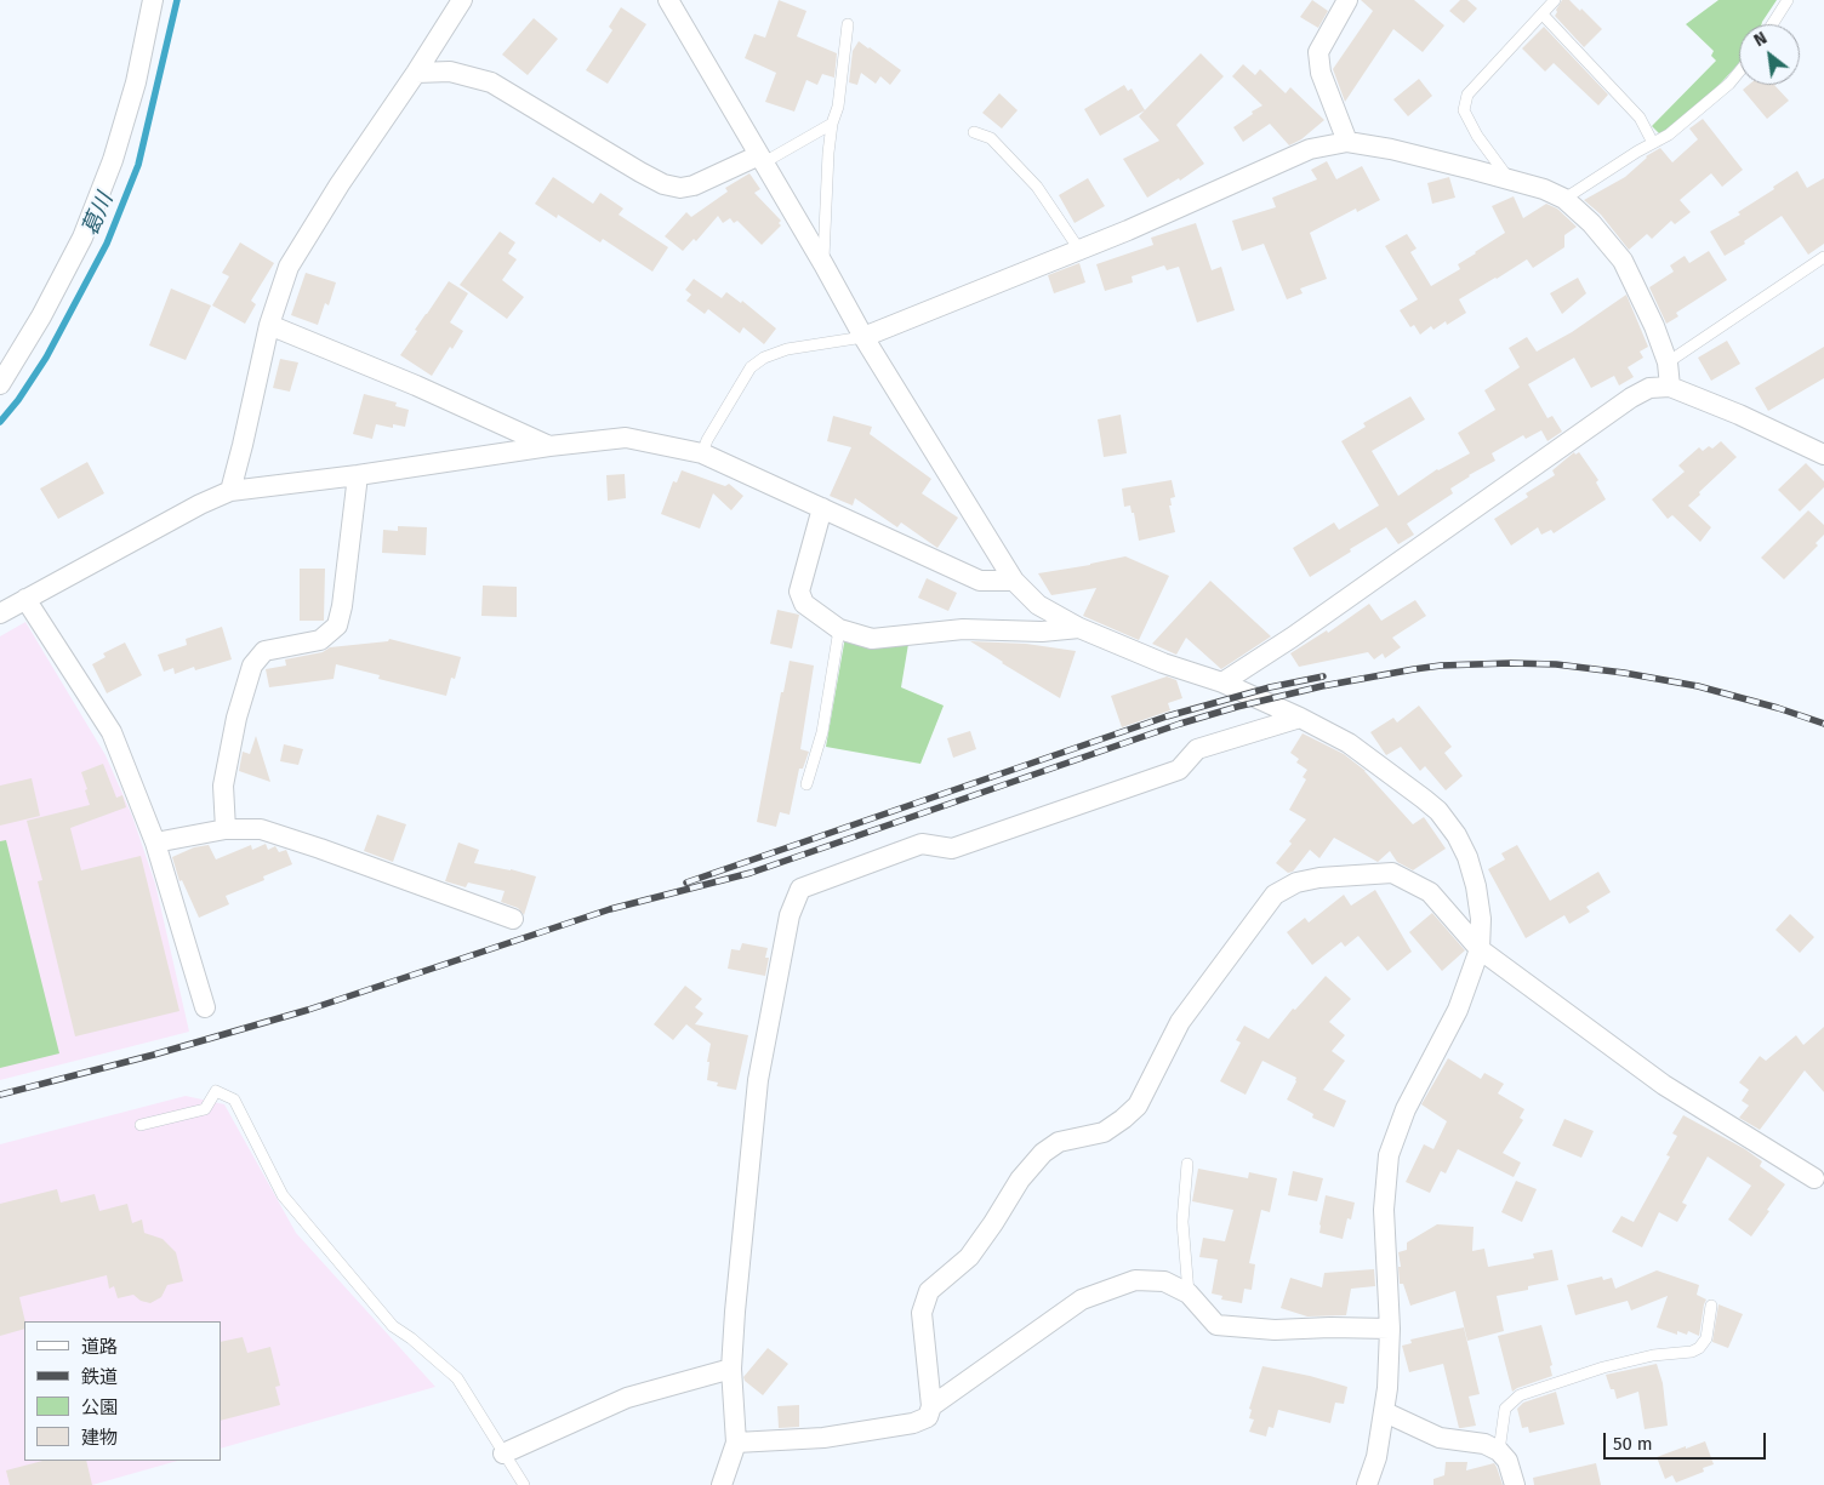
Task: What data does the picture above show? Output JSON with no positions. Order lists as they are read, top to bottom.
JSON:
{
  "water": ["葛川"],
  "legend": [
    "道路",
    "鉄道",
    "公園",
    "建物"
  ],
  "scale_bar": "50 m",
  "north": "top left"
}
